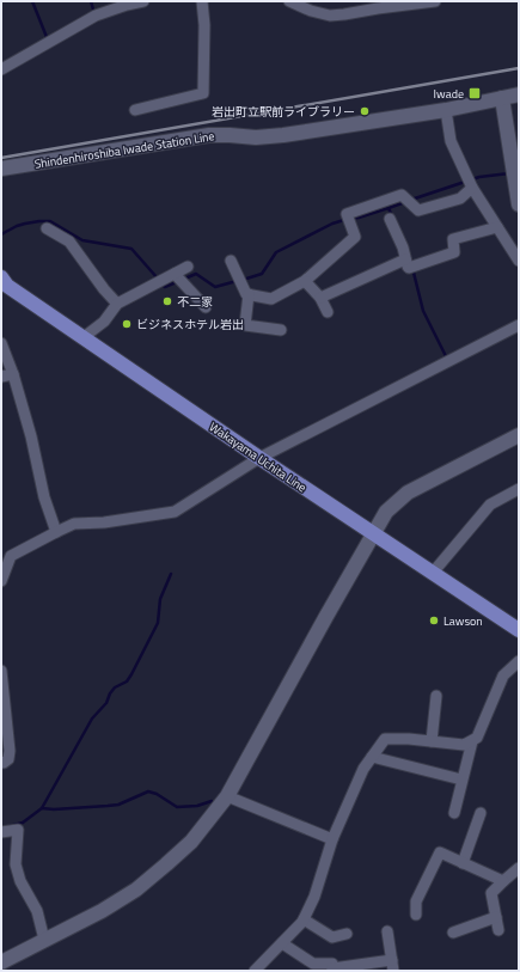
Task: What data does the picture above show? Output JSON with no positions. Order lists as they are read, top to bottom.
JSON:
{
  "streets": {
    "main road": ["Wakayama Uchita Line"],
    "street": ["Shindenhiroshiba Iwade Station Line"]
  },
  "places": {
    "transit": ["Iwade"],
    "other": [
      "岩出町立駅前ライブラリー",
      "不二家",
      "ビジネスホテル岩出",
      "Lawson"
    ]
  }
}
